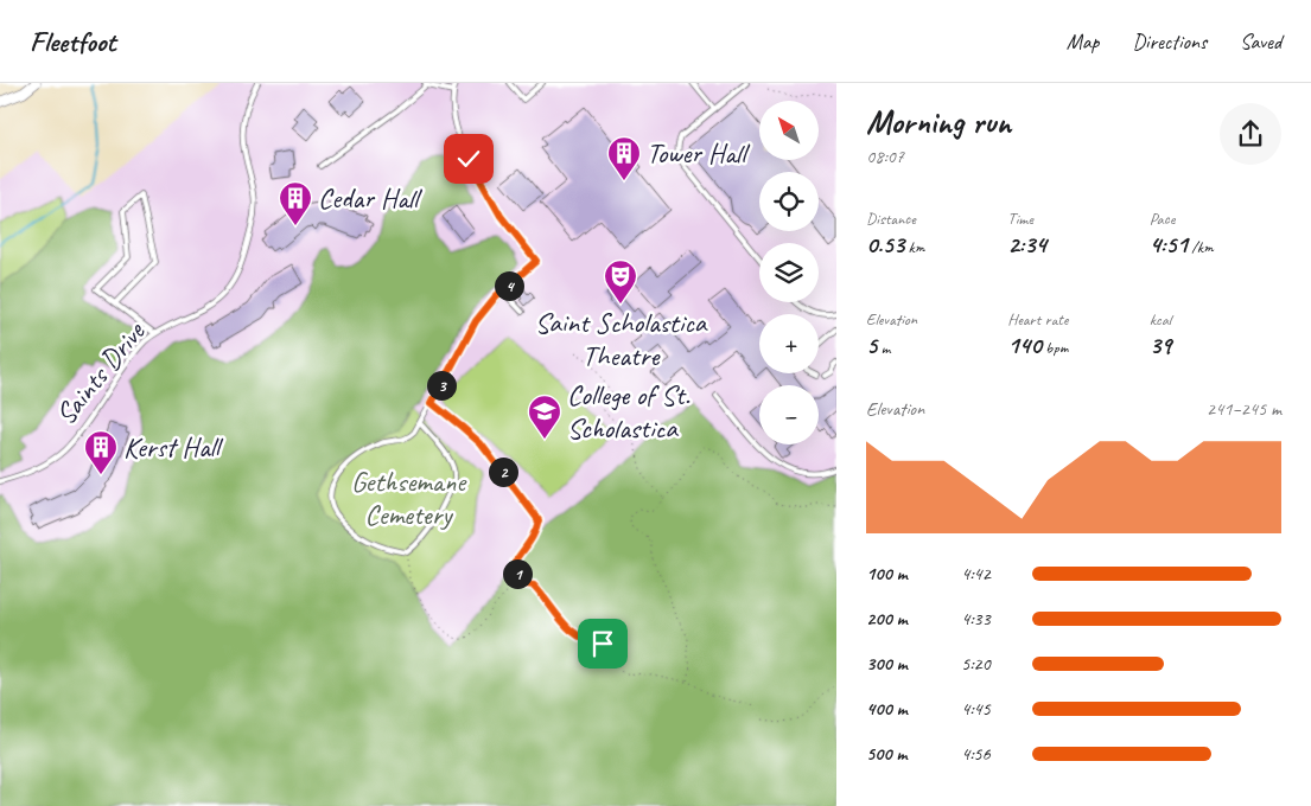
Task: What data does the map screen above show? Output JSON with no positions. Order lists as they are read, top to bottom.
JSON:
{
  "streets": {
    "lane": ["Saints Drive"]
  },
  "parks": ["Gethsemane Cemetery"],
  "places": {
    "building": ["Tower Hall", "Cedar Hall", "Kerst Hall"],
    "theatre": ["Saint Scholastica Theatre"],
    "school or university": ["College of St. Scholastica"]
  },
  "north": "top left",
  "page": {
    "header": "Fleetfoot",
    "nav": ["Map", "Directions", "Saved"],
    "heading": ["Morning run", "08:07"],
    "map_buttons": ["+", "−"],
    "stats": [
      ["Distance", "0.53 km"],
      ["Time", "2:34"],
      ["Pace", "4:51 /km"],
      ["Elevation", "5 m"],
      ["Heart rate", "140 bpm"],
      ["kcal", "39"]
    ],
    "pins": [
      "4",
      "3",
      "2",
      "1"
    ],
    "chart": ["Elevation", "241–245 m"],
    "list": [
      {
        "name": "100 m",
        "note": "4:42"
      },
      {
        "name": "200 m",
        "note": "4:33"
      },
      {
        "name": "300 m",
        "note": "5:20"
      },
      {
        "name": "400 m",
        "note": "4:45"
      },
      {
        "name": "500 m",
        "note": "4:56"
      }
    ]
  }
}
